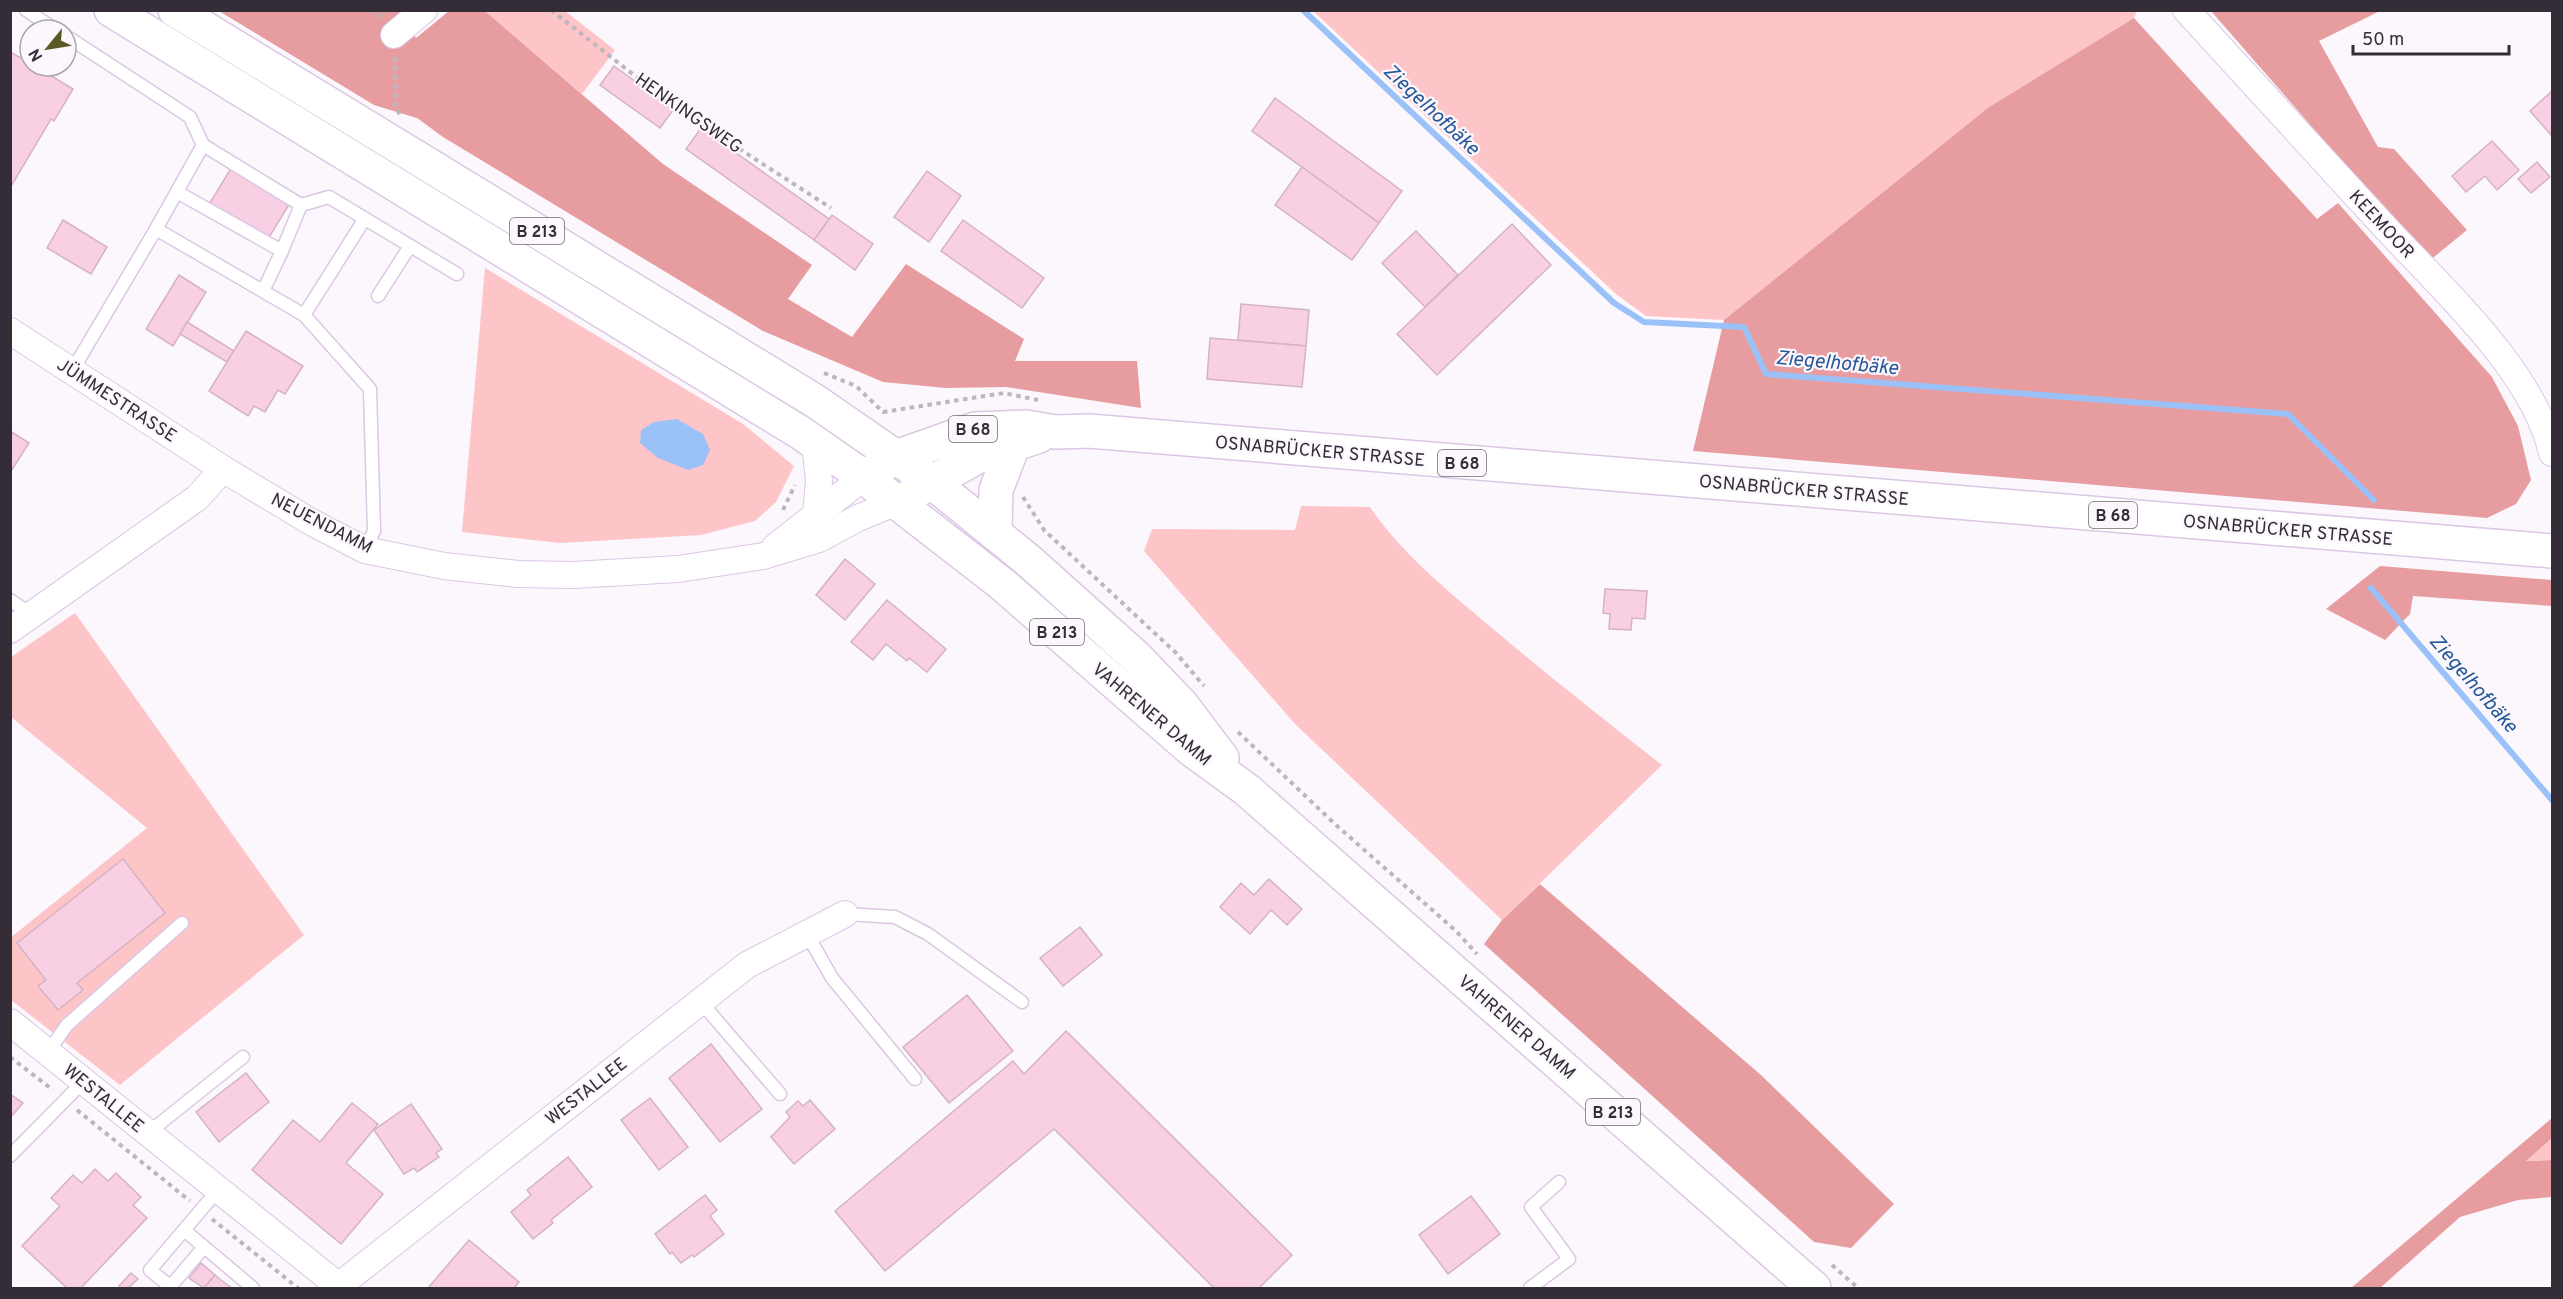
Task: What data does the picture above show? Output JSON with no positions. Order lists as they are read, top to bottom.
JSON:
{
  "streets": {
    "main road": [
      "B 213",
      "B 68",
      "OSNABRÜCKER STRASSE",
      "VAHRENER DAMM"
    ],
    "street": [
      "KEEMOOR",
      "JÜMMESTRASSE",
      "NEUENDAMM",
      "WESTALLEE"
    ],
    "path": ["HENKINGSWEG"]
  },
  "crossings": [
    ["B 213", "OSNABRÜCKER STRASSE"],
    ["B 213", "NEUENDAMM"],
    ["B 213", "VAHRENER DAMM"],
    ["JÜMMESTRASSE", "NEUENDAMM"],
    ["B 68", "OSNABRÜCKER STRASSE"],
    ["B 68", "VAHRENER DAMM"],
    ["OSNABRÜCKER STRASSE", "NEUENDAMM"],
    ["OSNABRÜCKER STRASSE", "VAHRENER DAMM"],
    ["NEUENDAMM", "VAHRENER DAMM"]
  ],
  "water": ["Ziegelhofbäke"],
  "scale_bar": "50 m",
  "north": "bottom left"
}
